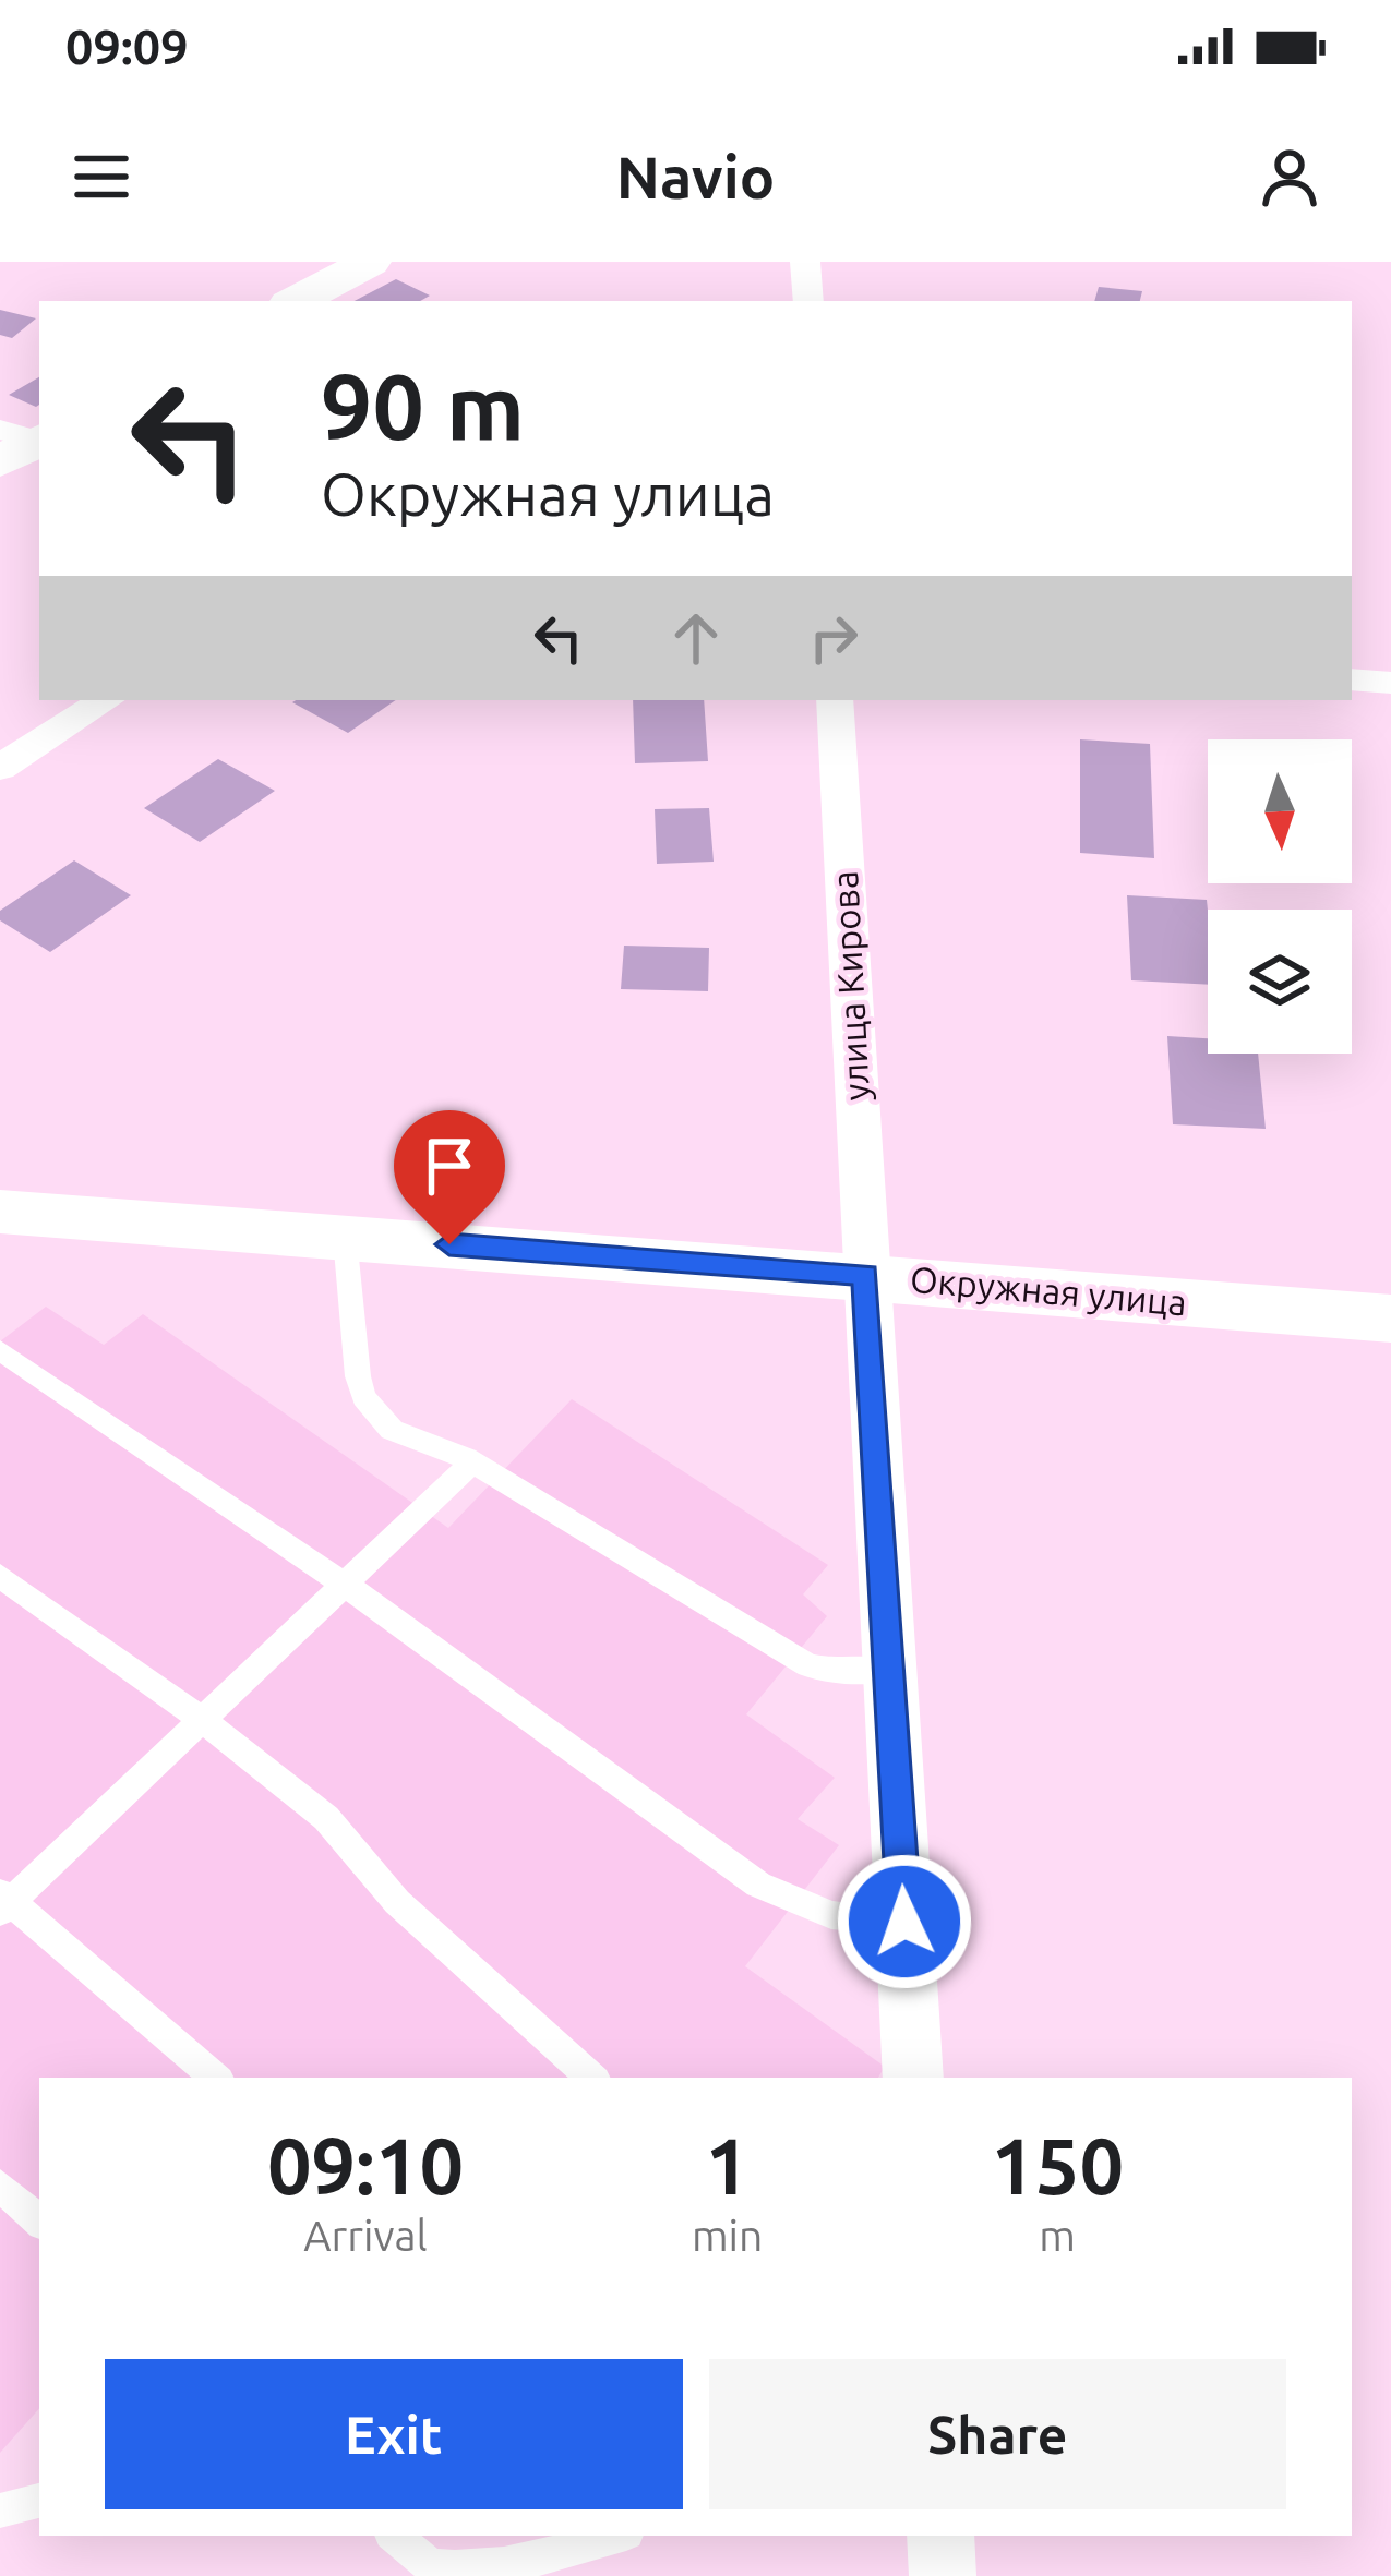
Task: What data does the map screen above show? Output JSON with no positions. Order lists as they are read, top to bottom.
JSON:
{
  "streets": {
    "street": ["улица Кирова", "Окружная улица"]
  },
  "crossings": [
    ["улица Кирова", "Окружная улица"]
  ],
  "north": "bottom",
  "page": {
    "status": "09:09",
    "header": "Navio",
    "turn": ["90 m", "Окружная улица"],
    "eta": [
      "09:10",
      "Arrival",
      "1",
      "min",
      "150",
      "m"
    ],
    "buttons": ["Exit", "Share"]
  }
}
